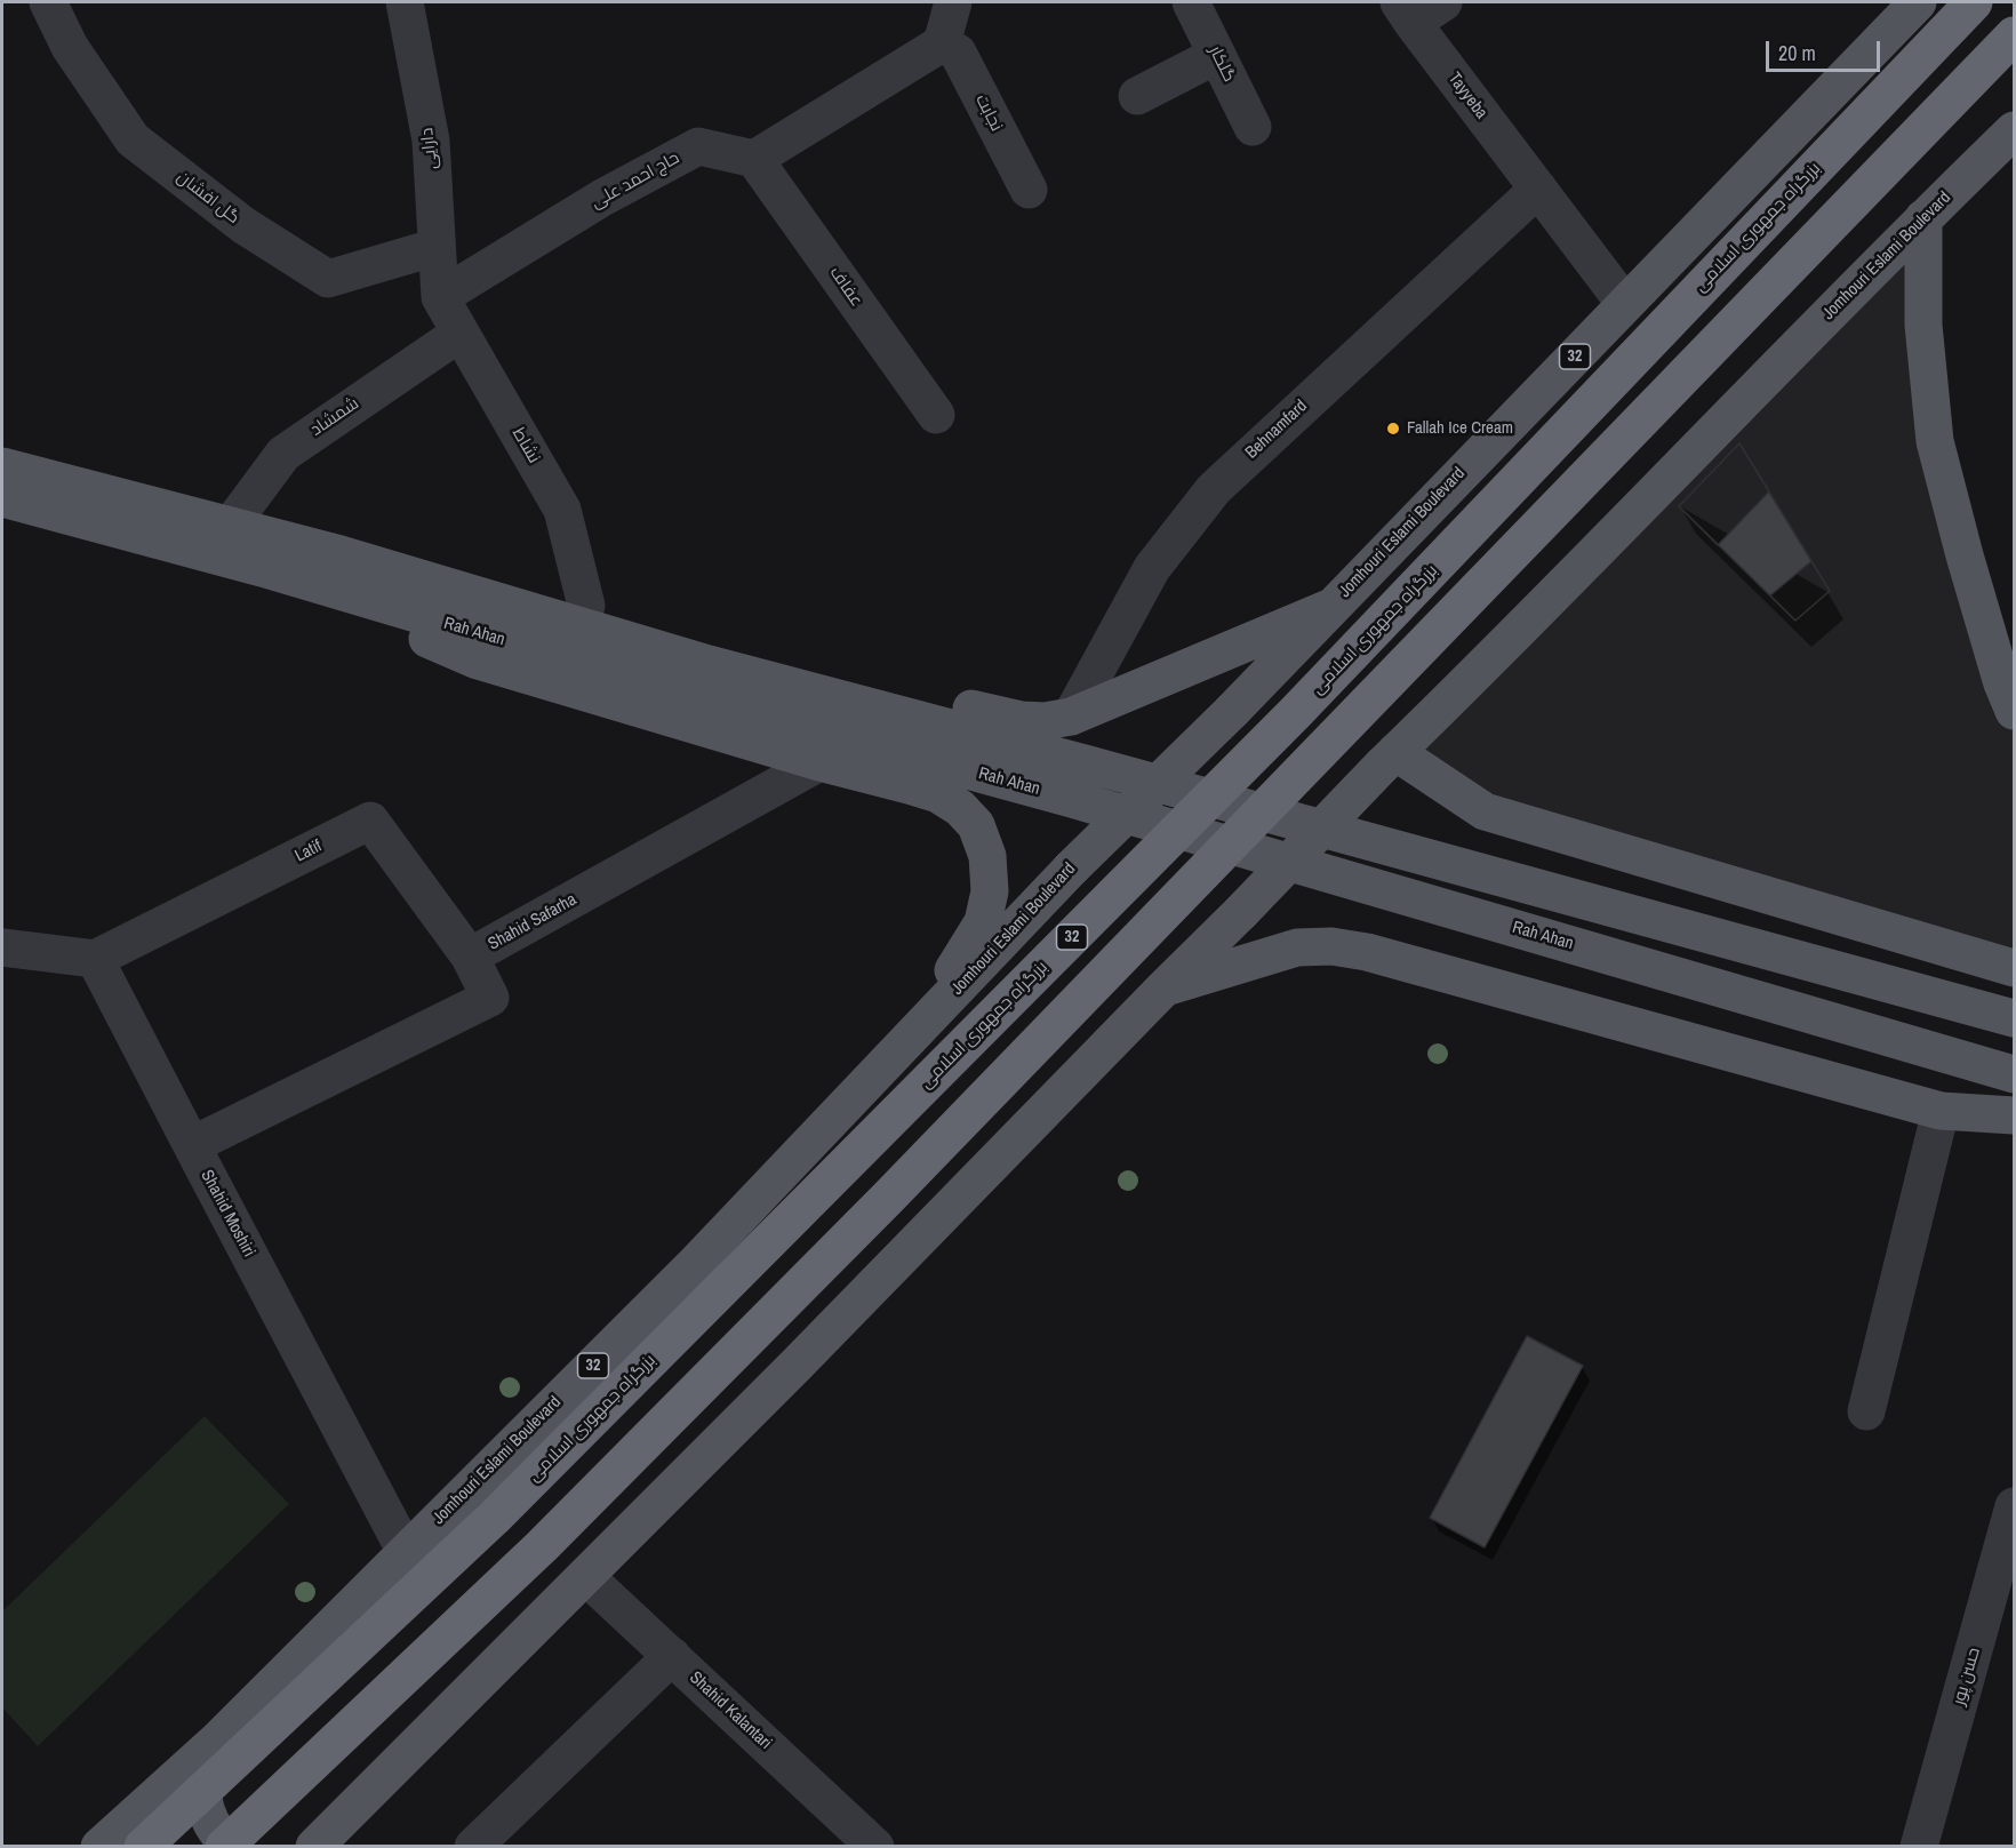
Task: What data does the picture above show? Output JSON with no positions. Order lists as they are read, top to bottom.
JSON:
{
  "streets": {
    "highway": ["بزرگراه جمهوری اسلامی", "32"],
    "main road": ["Jomhouri Eslami Boulevard", "Rah Ahan"],
    "street": [
      "گلکار",
      "Tayyeba",
      "نجابت",
      "دارایی",
      "حاج احمد علی",
      "گل افشان",
      "عفاف",
      "شمشاد",
      "Behnamfard",
      "نشاط",
      "Latif",
      "Shahid Safarha",
      "Shahid Moshiri",
      "حسن پور",
      "Shahid Kalantari"
    ]
  },
  "crossings": [
    ["Tayyeba", "Jomhouri Eslami Boulevard"],
    ["Tayyeba", "Behnamfard"],
    ["دارایی", "حاج احمد علی"],
    ["دارایی", "گل افشان"],
    ["دارایی", "نشاط"],
    ["حاج احمد علی", "عفاف"],
    ["حاج احمد علی", "نشاط"],
    ["Jomhouri Eslami Boulevard", "Shahid Moshiri"],
    ["Jomhouri Eslami Boulevard", "Shahid Kalantari"],
    ["شمشاد", "نشاط"],
    ["شمشاد", "Rah Ahan"],
    ["Latif", "Shahid Safarha"],
    ["Latif", "Shahid Moshiri"],
    ["Shahid Safarha", "Shahid Moshiri"]
  ],
  "places": ["Fallah Ice Cream"],
  "scale_bar": "20 m"
}
